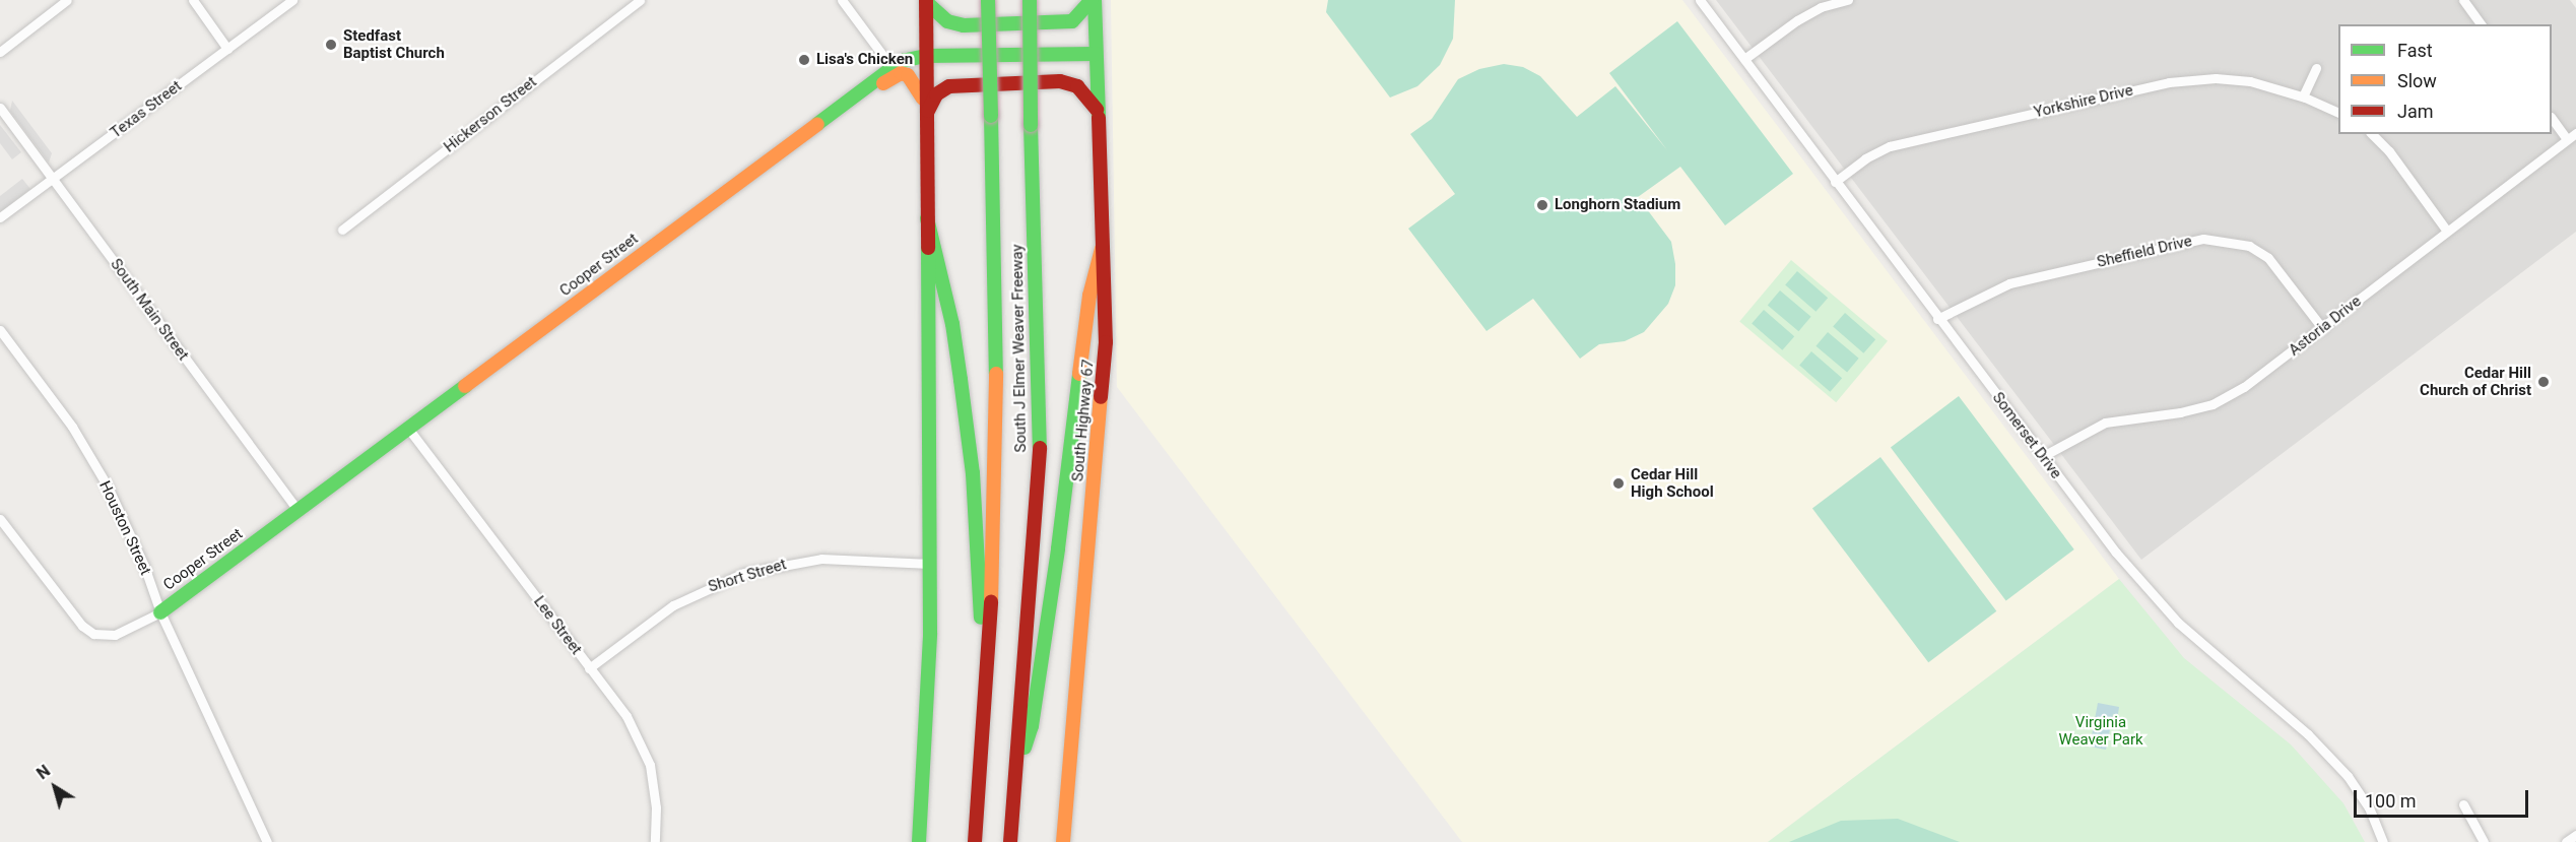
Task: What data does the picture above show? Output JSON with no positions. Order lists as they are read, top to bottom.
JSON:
{
  "streets": {
    "main road": ["Cooper Street", "South J Elmer Weaver Freeway", "South Highway 67"],
    "street": [
      "Yorkshire Drive",
      "Texas Street",
      "Hickerson Street",
      "Sheffield Drive",
      "South Main Street",
      "Astoria Drive",
      "Somerset Drive",
      "Houston Street",
      "Short Street",
      "Lee Street"
    ]
  },
  "crossings": [
    ["Yorkshire Drive", "Somerset Drive"],
    ["Texas Street", "South Main Street"],
    ["Sheffield Drive", "Astoria Drive"],
    ["Sheffield Drive", "Somerset Drive"],
    ["Cooper Street", "South Main Street"],
    ["Cooper Street", "South Highway 67"],
    ["Cooper Street", "Houston Street"],
    ["Cooper Street", "Lee Street"],
    ["Astoria Drive", "Somerset Drive"],
    ["Short Street", "Lee Street"]
  ],
  "parks": ["Virginia Weaver Park"],
  "places": [
    "Stedfast Baptist Church",
    "Lisa's Chicken",
    "Longhorn Stadium",
    "Cedar Hill Church of Christ",
    "Cedar Hill High School"
  ],
  "legend": ["Fast", "Slow", "Jam"],
  "scale_bar": "100 m",
  "north": "top left"
}
